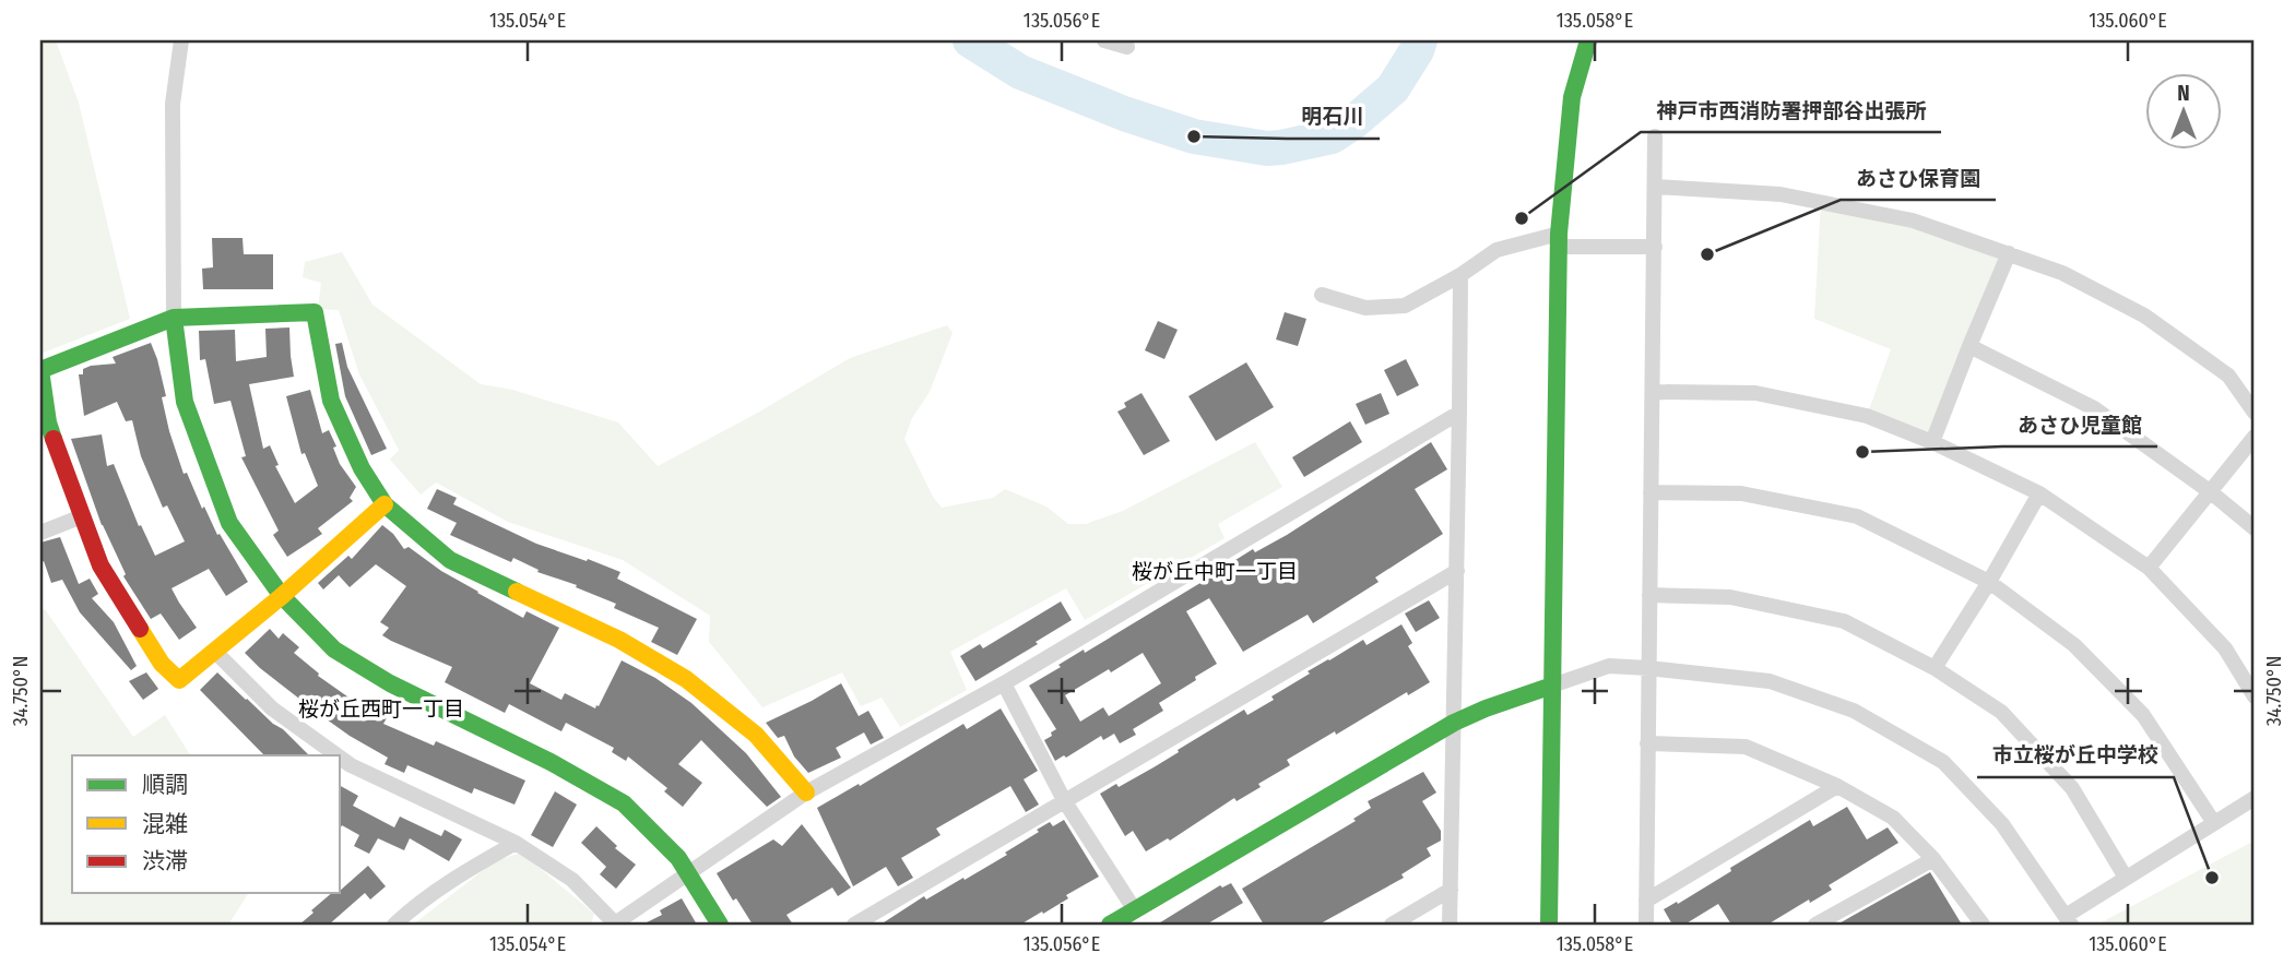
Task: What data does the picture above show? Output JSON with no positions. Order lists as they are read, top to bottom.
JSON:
{
  "districts": ["桜が丘中町一丁目", "桜が丘西町一丁目"],
  "places": [
    "明石川",
    "神戸市西消防署押部谷出張所",
    "あさひ保育園",
    "あさひ児童館",
    "市立桜が丘中学校"
  ],
  "legend": ["順調", "混雑", "渋滞"],
  "north": "top",
  "coordinates": [
    "135.054°E",
    "135.056°E",
    "135.058°E",
    "135.060°E",
    "34.750°N"
  ]
}
